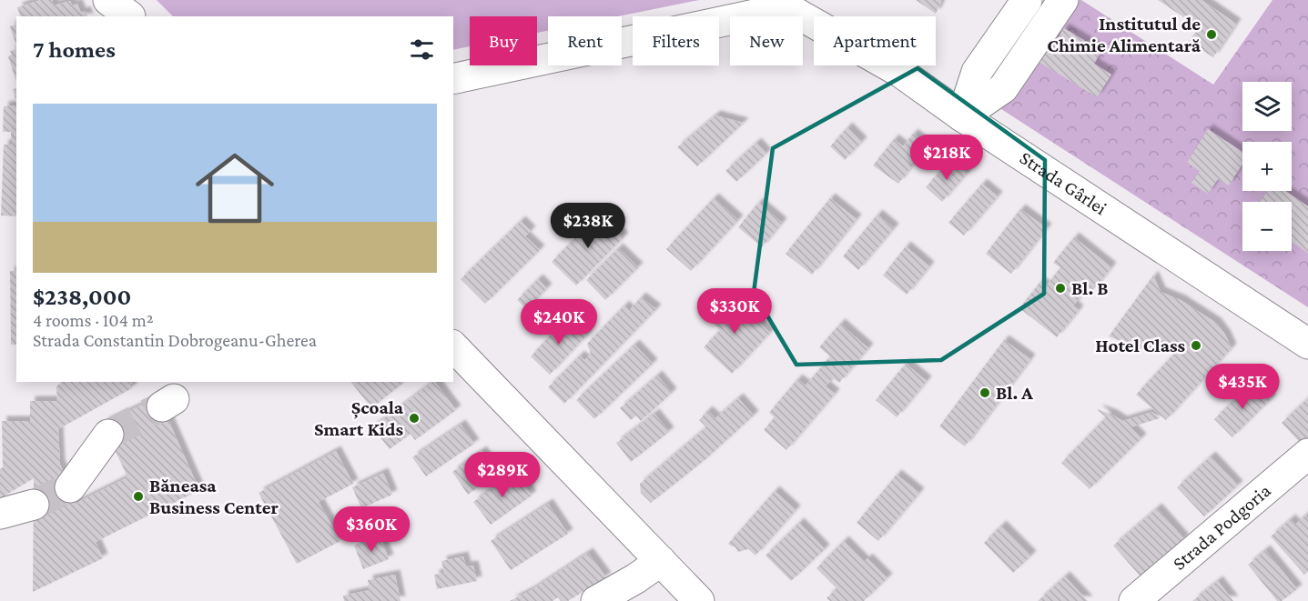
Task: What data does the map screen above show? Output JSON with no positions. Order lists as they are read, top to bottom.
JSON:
{
  "streets": {
    "street": ["Strada Gârlei", "Strada Podgoria"]
  },
  "places": [
    "Institutul de Chimie Alimentară",
    "Bl. B",
    "Hotel Class",
    "Bl. A",
    "Școala Smart Kids",
    "Băneasa Business Center"
  ],
  "page": {
    "chip": [
      "Buy",
      "Rent",
      "Filters",
      "New",
      "Apartment"
    ],
    "heading": "7 homes",
    "map_buttons": ["+", "−"],
    "list": [
      {
        "name": "$238,000",
        "note": "4 rooms · 104 m² · Strada Constantin Dobrogeanu-Gherea"
      }
    ],
    "price": [
      "$218K",
      "$238K",
      "$330K",
      "$240K",
      "$435K",
      "$289K",
      "$360K"
    ]
  }
}
